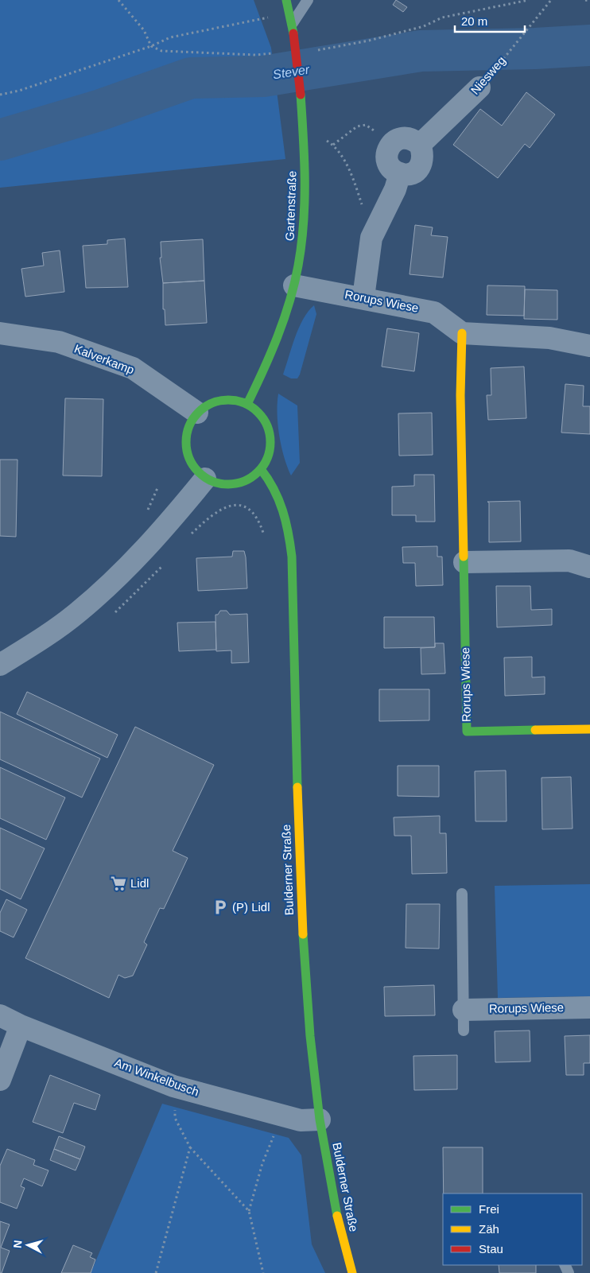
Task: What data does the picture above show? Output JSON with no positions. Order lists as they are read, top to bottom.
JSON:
{
  "streets": {
    "street": [
      "Niesweg",
      "Gartenstraße",
      "Rorups Wiese",
      "Kalverkamp",
      "Bulderner Straße",
      "Am Winkelbusch"
    ]
  },
  "crossings": [
    ["Gartenstraße", "Rorups Wiese"],
    ["Gartenstraße", "Kalverkamp"],
    ["Gartenstraße", "Bulderner Straße"],
    ["Kalverkamp", "Bulderner Straße"],
    ["Bulderner Straße", "Am Winkelbusch"]
  ],
  "water": ["Stever"],
  "places": {
    "supermarket": ["Lidl"],
    "parking": ["(P) Lidl"]
  },
  "legend": ["Frei", "Zäh", "Stau"],
  "scale_bar": "20 m",
  "north": "left"
}
